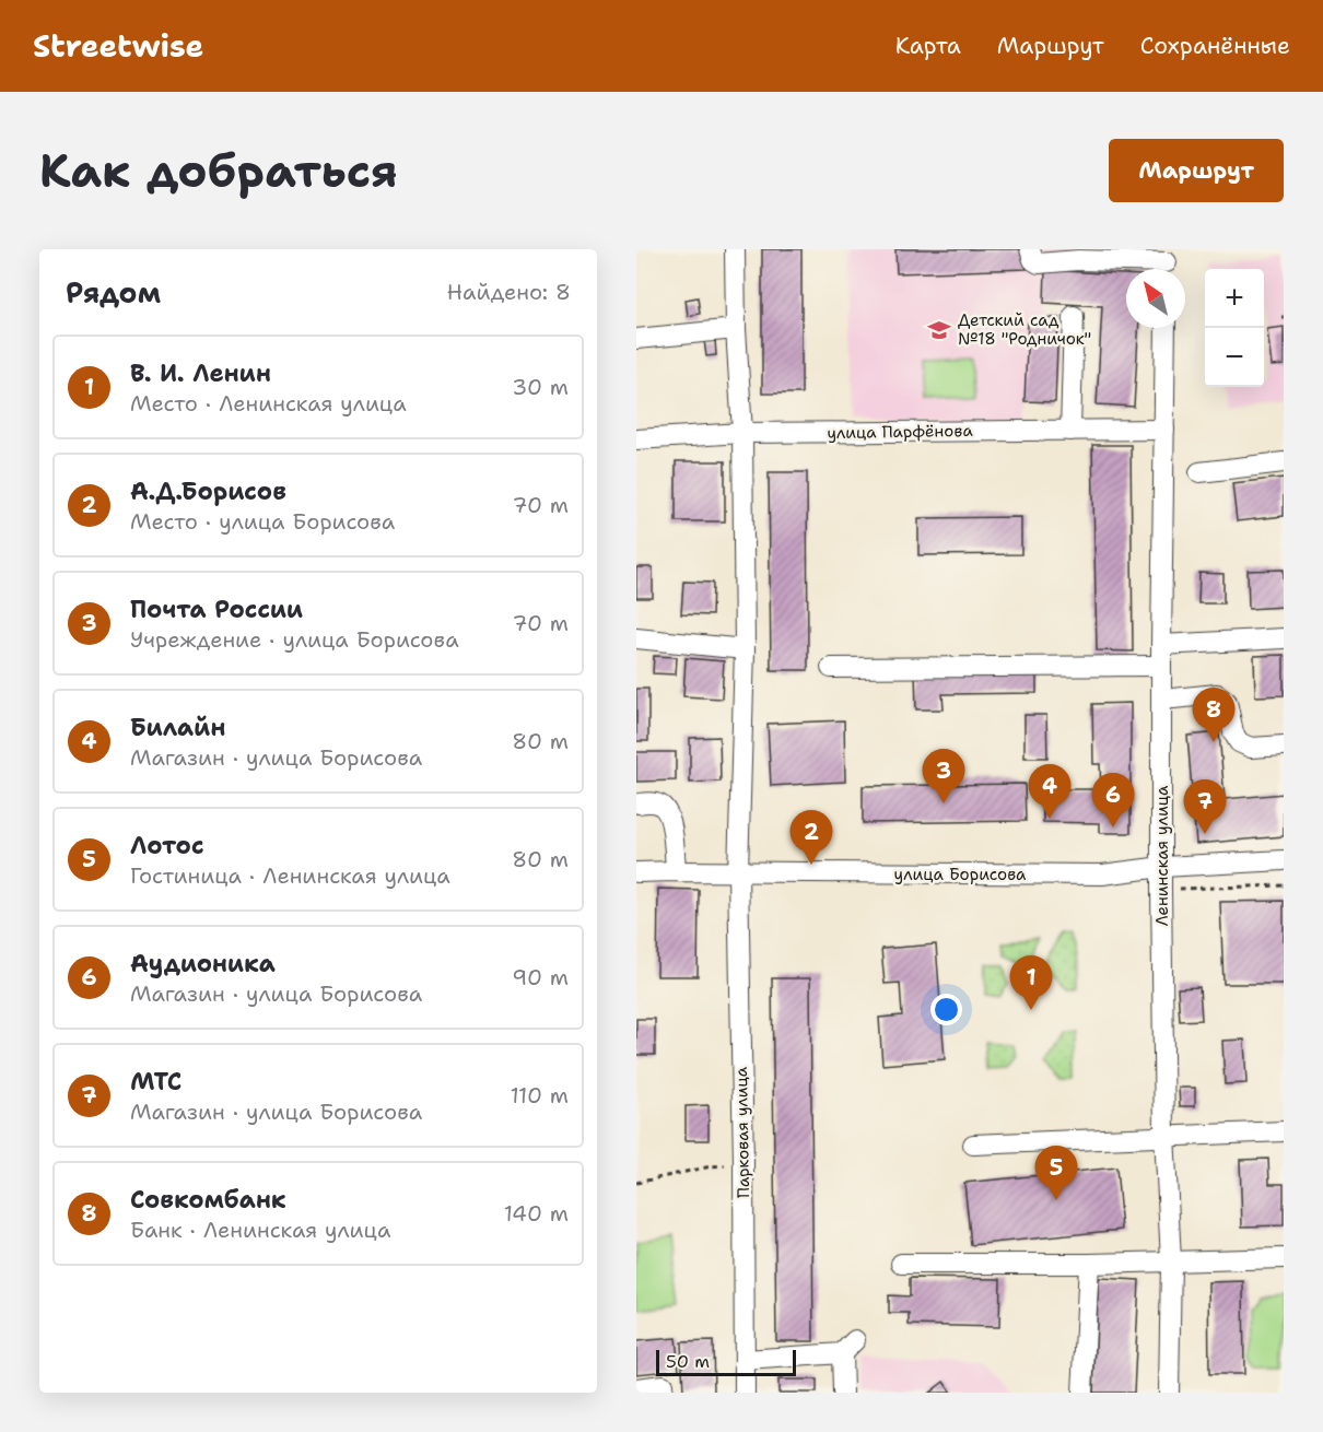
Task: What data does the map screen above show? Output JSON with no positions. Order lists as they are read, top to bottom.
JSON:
{
  "streets": {
    "street": [
      "улица Парфёнова",
      "Ленинская улица",
      "улица Борисова",
      "Парковая улица"
    ]
  },
  "crossings": [
    ["улица Парфёнова", "Ленинская улица"],
    ["улица Парфёнова", "Парковая улица"],
    ["Ленинская улица", "улица Борисова"],
    ["улица Борисова", "Парковая улица"]
  ],
  "places": {
    "school or university": ["Детский сад №18 \"Родничок\""]
  },
  "scale_bar": "50 m",
  "north": "top left",
  "page": {
    "header": "Streetwise",
    "nav": ["Карта", "Маршрут", "Сохранённые"],
    "buttons": "Маршрут",
    "title": "Как добраться",
    "heading": ["Рядом", "Найдено: 8"],
    "map_buttons": ["+", "−"],
    "list": [
      {
        "mark": "1",
        "name": "В. И. Ленин",
        "note": "Место · Ленинская улица",
        "value": "30 m"
      },
      {
        "mark": "2",
        "name": "А.Д.Борисов",
        "note": "Место · улица Борисова",
        "value": "70 m"
      },
      {
        "mark": "3",
        "name": "Почта России",
        "note": "Учреждение · улица Борисова",
        "value": "70 m"
      },
      {
        "mark": "4",
        "name": "Билайн",
        "note": "Магазин · улица Борисова",
        "value": "80 m"
      },
      {
        "mark": "5",
        "name": "Лотос",
        "note": "Гостиница · Ленинская улица",
        "value": "80 m"
      },
      {
        "mark": "6",
        "name": "Аудионика",
        "note": "Магазин · улица Борисова",
        "value": "90 m"
      },
      {
        "mark": "7",
        "name": "МТС",
        "note": "Магазин · улица Борисова",
        "value": "110 m"
      },
      {
        "mark": "8",
        "name": "Совкомбанк",
        "note": "Банк · Ленинская улица",
        "value": "140 m"
      }
    ],
    "pins": [
      "8",
      "3",
      "4",
      "6",
      "7",
      "2",
      "1",
      "5"
    ],
    "scale": "50 m"
  }
}
